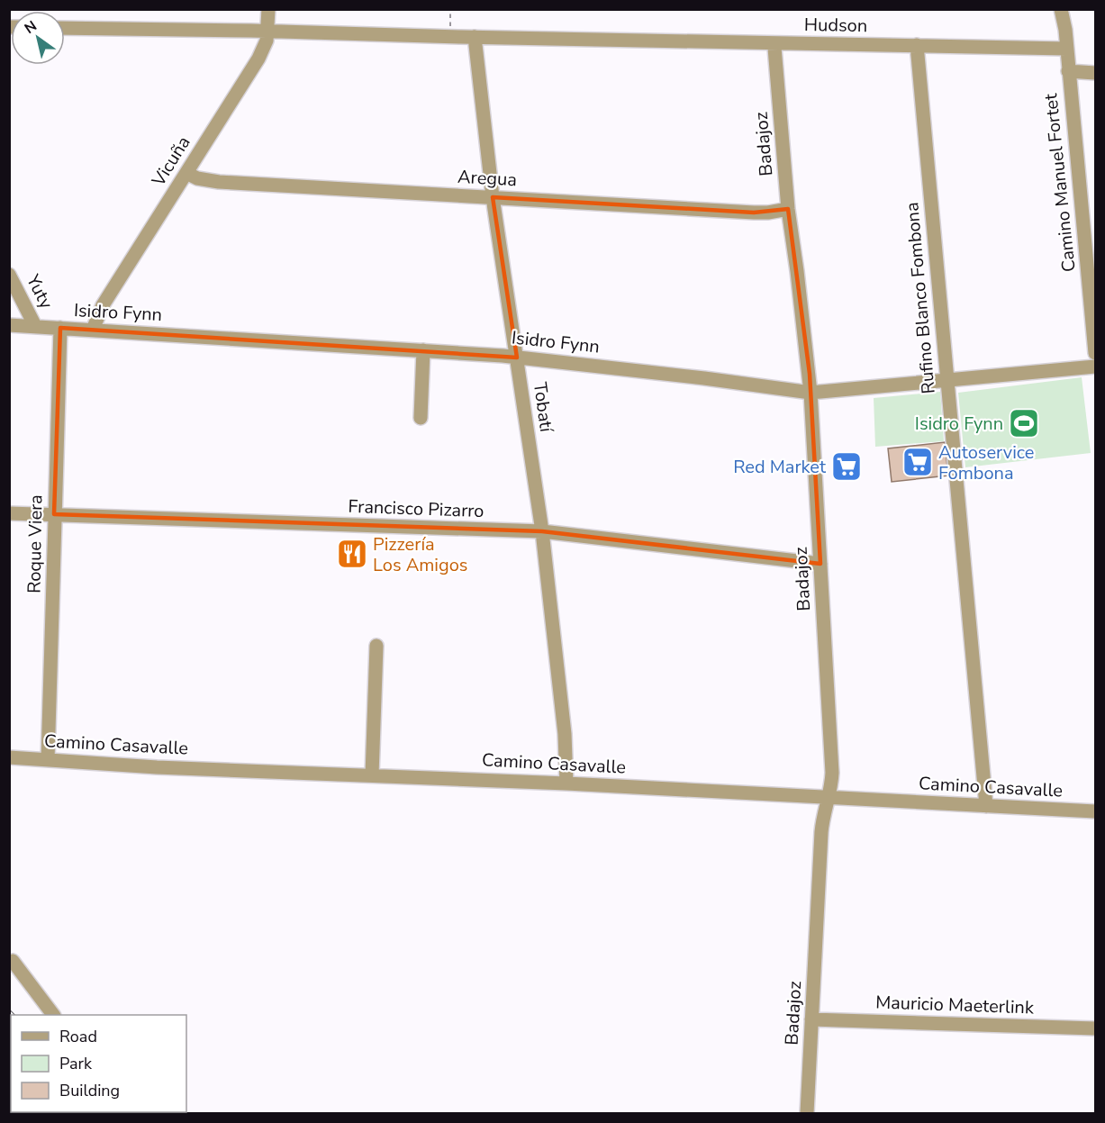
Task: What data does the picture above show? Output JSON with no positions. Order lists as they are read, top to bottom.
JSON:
{
  "streets": {
    "street": [
      "Hudson",
      "Badajoz",
      "Vicuña",
      "Aregua",
      "Camino Manuel Fortet",
      "Yuty",
      "Rufino Blanco Fombona",
      "Isidro Fynn",
      "Tobatí",
      "Francisco Pizarro",
      "Roque Viera",
      "Camino Casavalle",
      "Mauricio Maeterlink"
    ]
  },
  "crossings": [
    ["Hudson", "Badajoz"],
    ["Hudson", "Vicuña"],
    ["Hudson", "Camino Manuel Fortet"],
    ["Hudson", "Rufino Blanco Fombona"],
    ["Hudson", "Tobatí"],
    ["Badajoz", "Aregua"],
    ["Badajoz", "Isidro Fynn"],
    ["Badajoz", "Francisco Pizarro"],
    ["Badajoz", "Camino Casavalle"],
    ["Badajoz", "Mauricio Maeterlink"],
    ["Vicuña", "Aregua"],
    ["Vicuña", "Isidro Fynn"],
    ["Aregua", "Tobatí"],
    ["Yuty", "Isidro Fynn"],
    ["Rufino Blanco Fombona", "Isidro Fynn"],
    ["Rufino Blanco Fombona", "Camino Casavalle"],
    ["Isidro Fynn", "Tobatí"],
    ["Isidro Fynn", "Roque Viera"],
    ["Tobatí", "Francisco Pizarro"],
    ["Tobatí", "Camino Casavalle"],
    ["Francisco Pizarro", "Roque Viera"],
    ["Roque Viera", "Camino Casavalle"]
  ],
  "places": {
    "sports": ["Isidro Fynn"],
    "supermarket": ["Autoservice Fombona", "Red Market"],
    "restaurant": ["Pizzería Los Amigos"]
  },
  "legend": ["Road", "Park", "Building"],
  "north": "top left"
}
